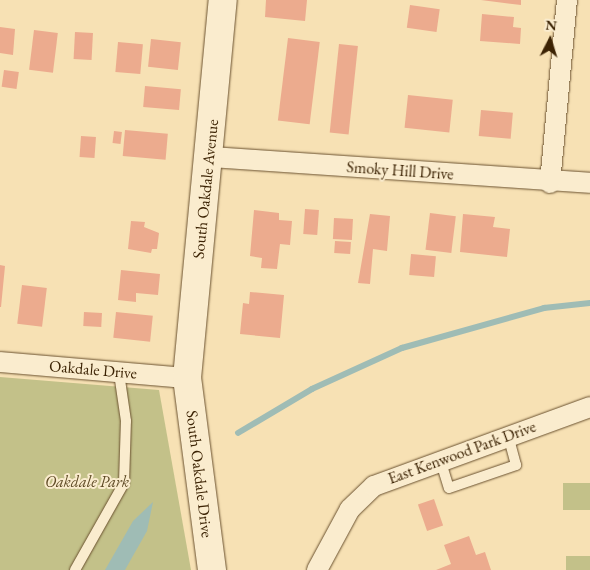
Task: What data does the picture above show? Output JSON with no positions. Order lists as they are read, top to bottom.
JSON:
{
  "streets": {
    "street": [
      "Smoky Hill Drive",
      "South Oakdale Avenue",
      "Oakdale Drive",
      "East Kenwood Park Drive",
      "South Oakdale Drive"
    ]
  },
  "crossings": [
    ["Smoky Hill Drive", "South Oakdale Avenue"],
    ["South Oakdale Avenue", "Oakdale Drive"],
    ["South Oakdale Avenue", "South Oakdale Drive"],
    ["Oakdale Drive", "South Oakdale Drive"]
  ],
  "parks": ["Oakdale Park"],
  "north": "top"
}
